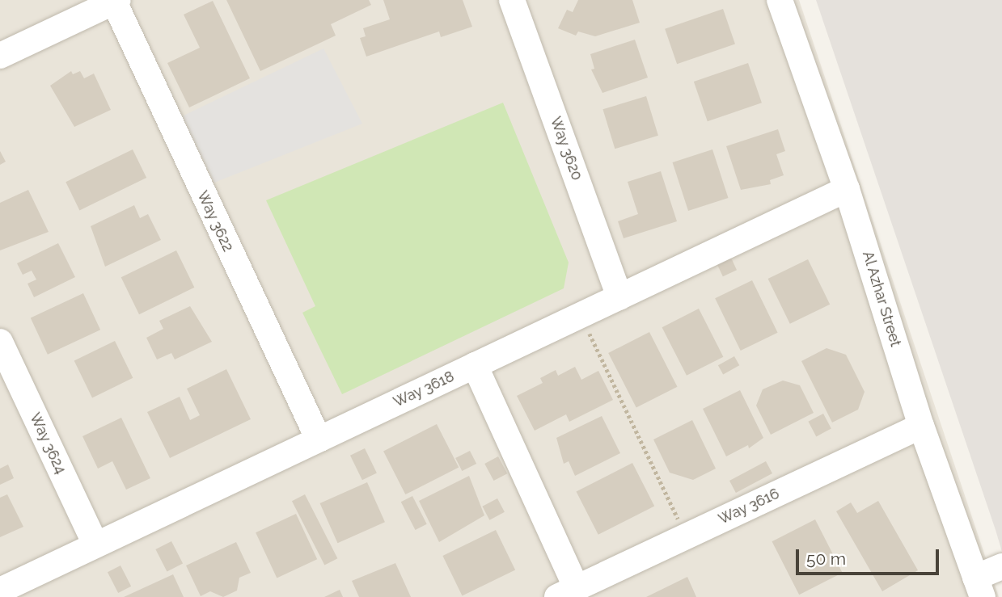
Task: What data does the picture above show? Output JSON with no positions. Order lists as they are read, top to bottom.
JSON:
{
  "streets": {
    "street": [
      "Way 3620",
      "Way 3622",
      "Al Azhar Street",
      "Way 3618",
      "Way 3624",
      "Way 3616"
    ]
  },
  "crossings": [
    ["Way 3620", "Way 3618"],
    ["Way 3622", "Way 3618"],
    ["Al Azhar Street", "Way 3618"],
    ["Al Azhar Street", "Way 3616"],
    ["Way 3618", "Way 3624"],
    ["Way 3618", "Way 3616"]
  ],
  "scale_bar": "50 m"
}
